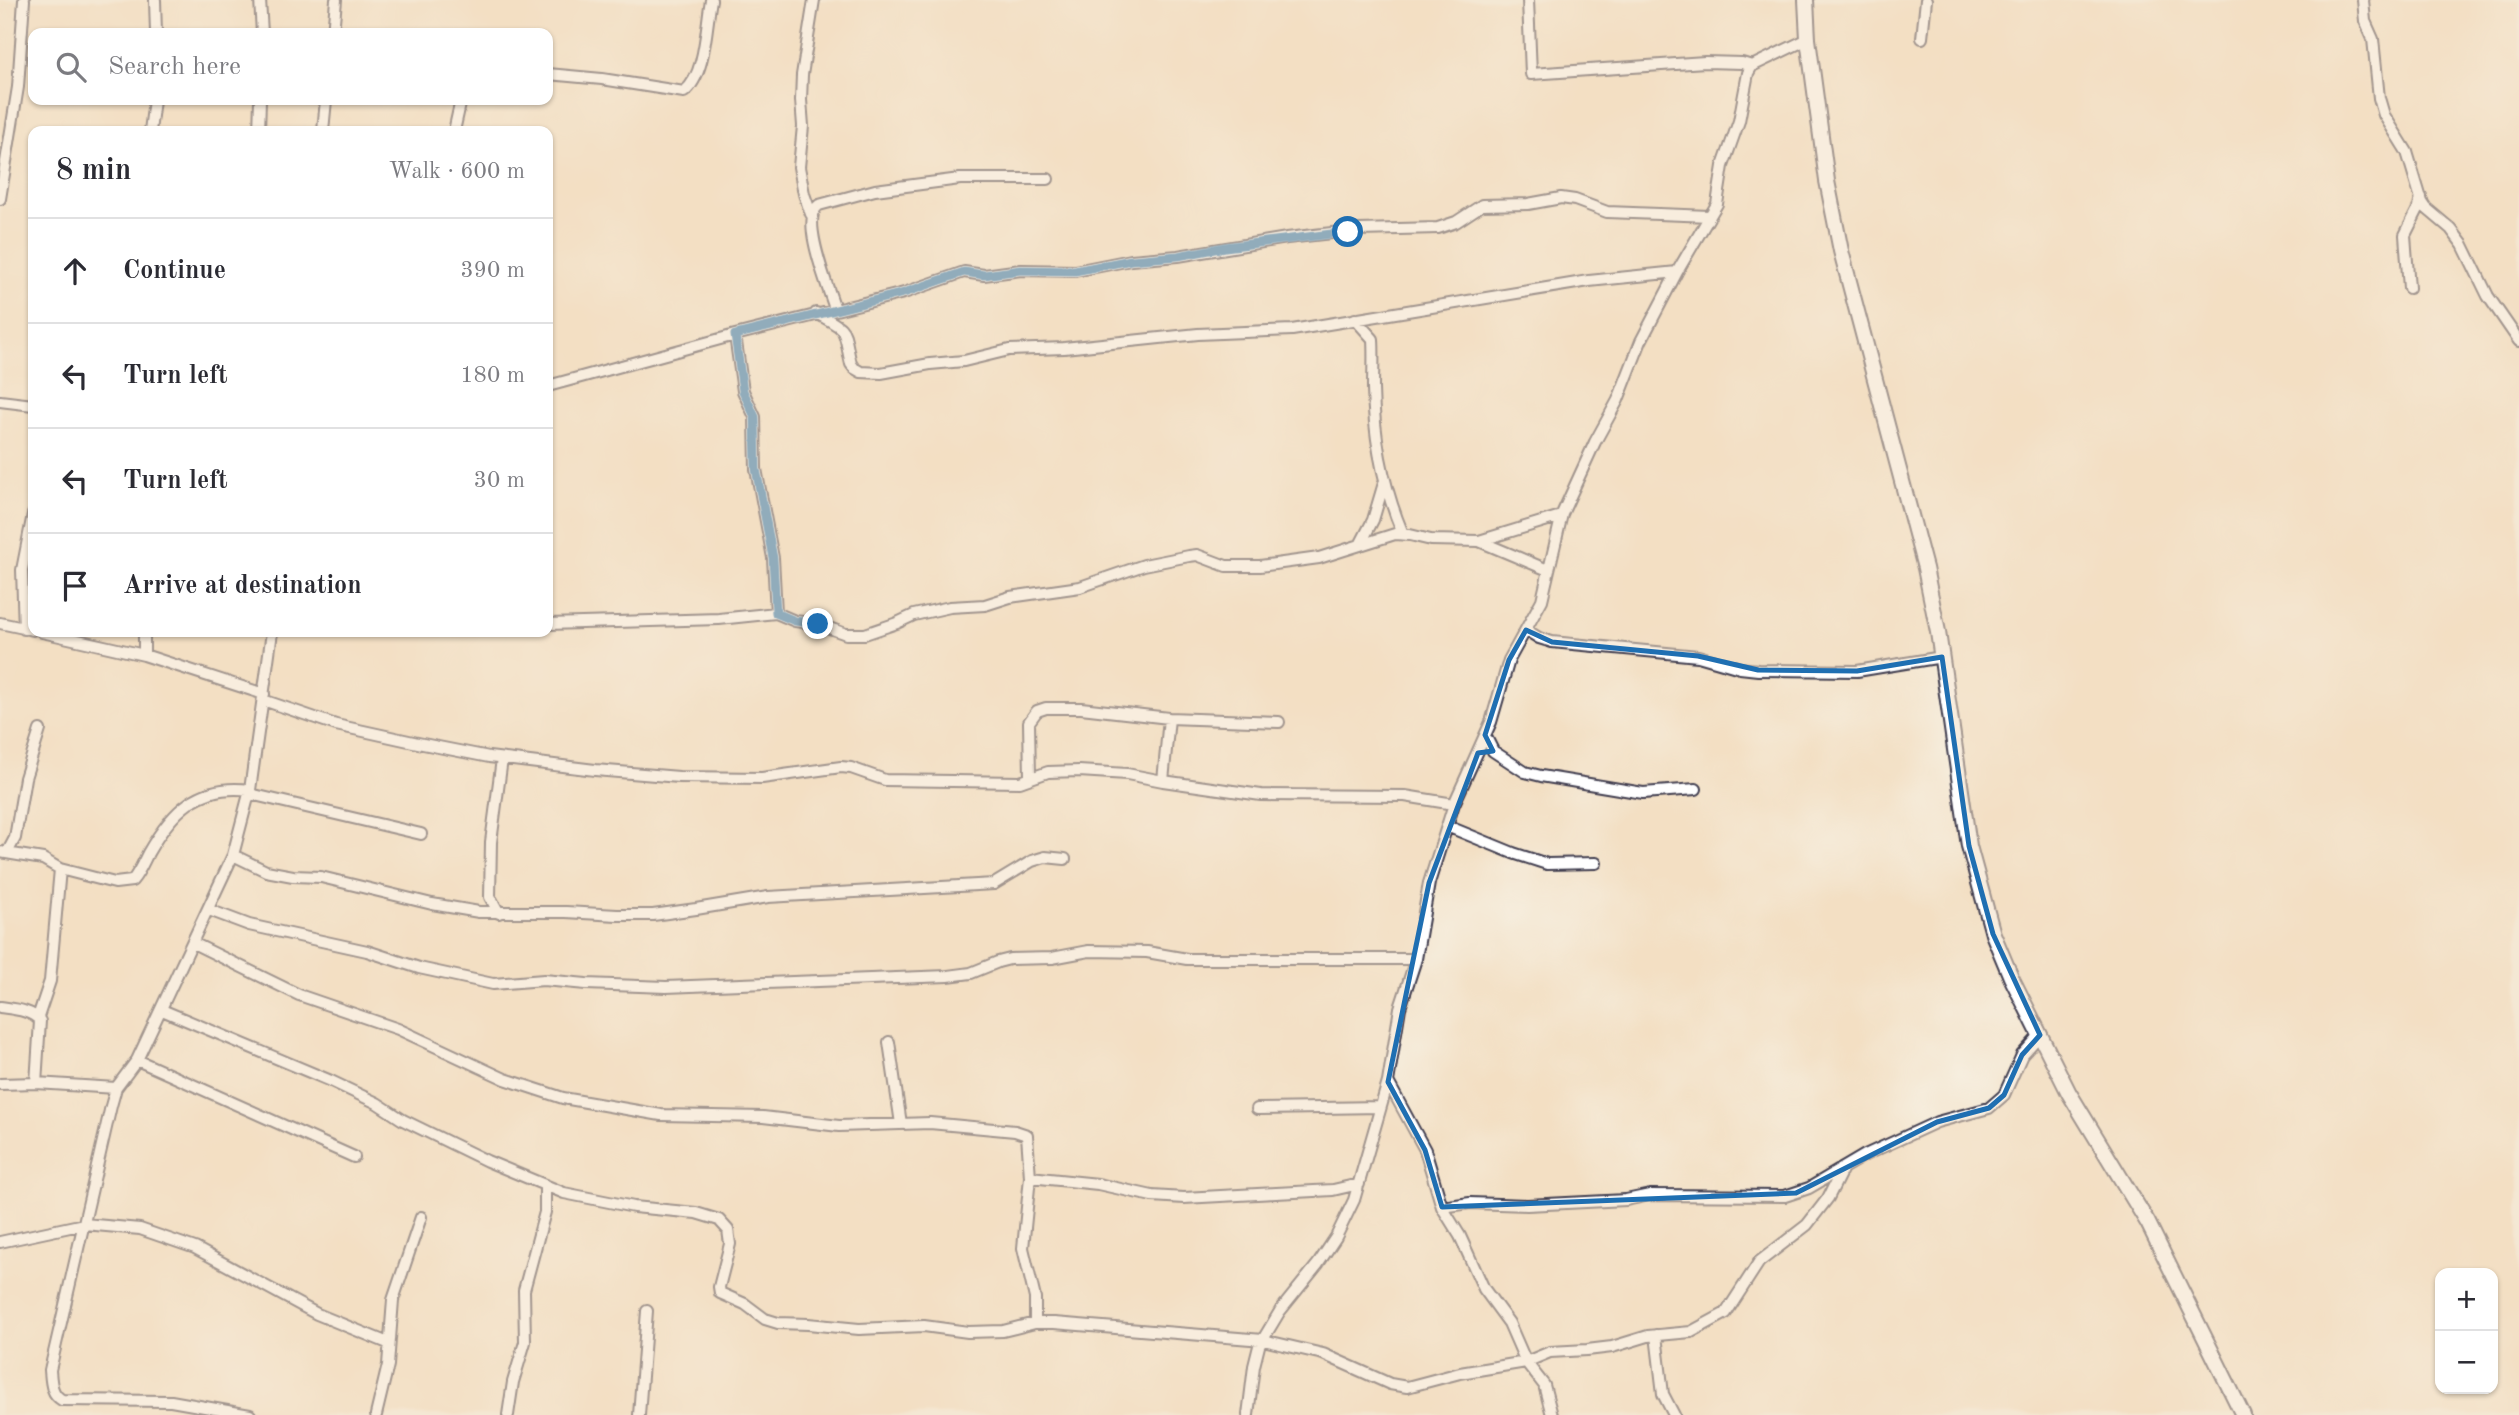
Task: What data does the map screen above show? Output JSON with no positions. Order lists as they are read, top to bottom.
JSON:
{
  "page": {
    "search": "Search here",
    "heading": ["8 min", "Walk · 600 m"],
    "list": [
      ["Continue", "390 m"],
      ["Turn left", "180 m"],
      ["Turn left", "30 m"],
      "Arrive at destination"
    ],
    "map_buttons": ["+", "−"]
  }
}
